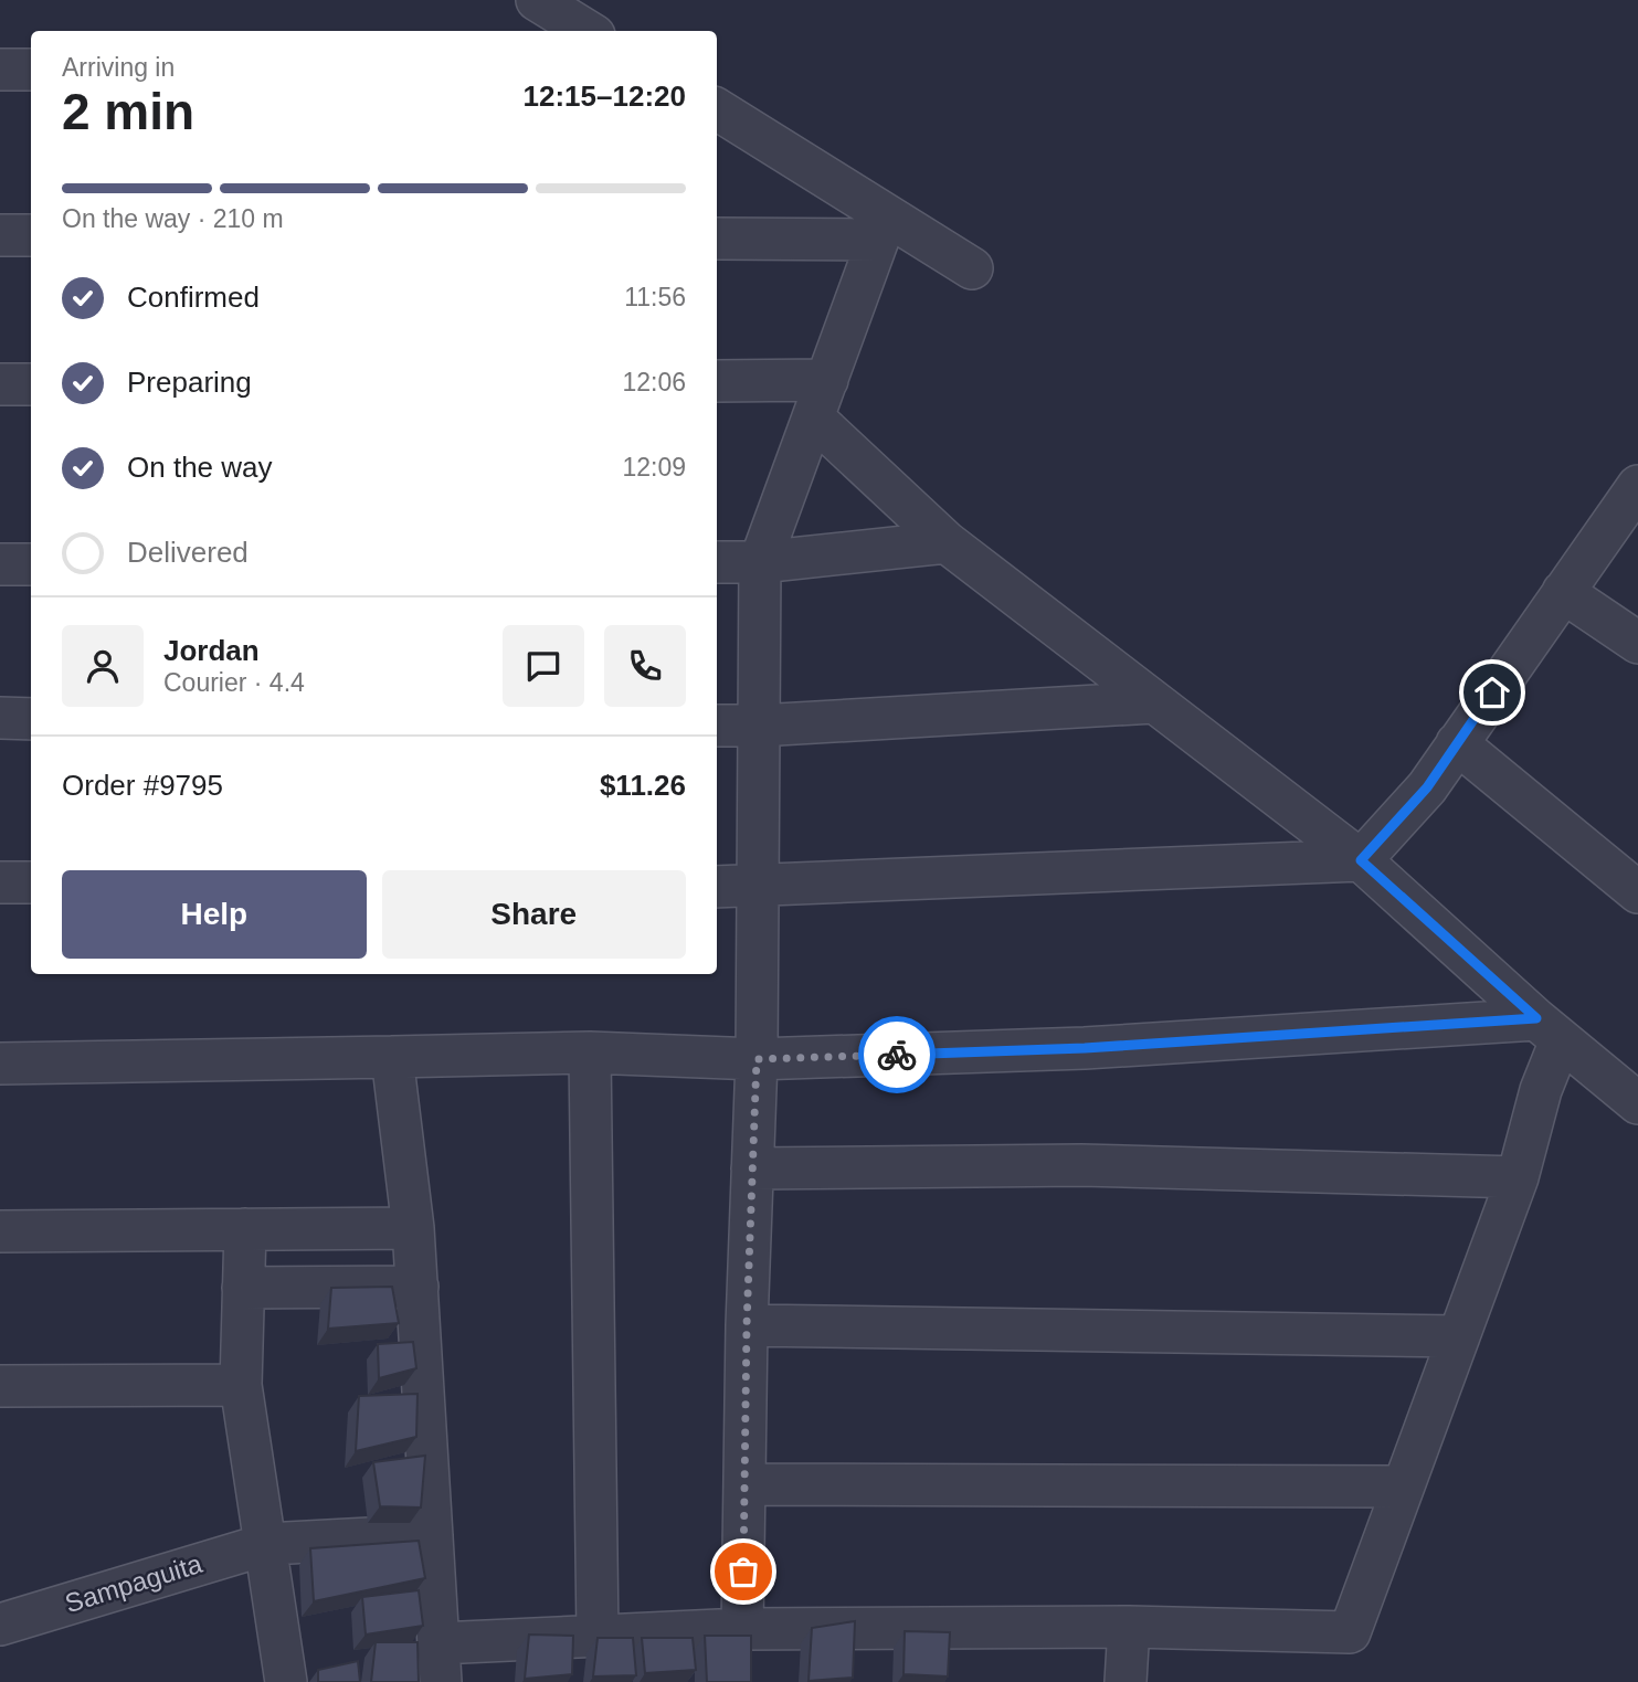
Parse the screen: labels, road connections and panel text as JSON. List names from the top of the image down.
{
  "streets": {
    "street": ["Sampaguita"]
  },
  "page": {
    "heading": ["2 min", "Arriving in", "12:15–12:20"],
    "panel": [
      "Jordan",
      "Courier · 4.4",
      "Order #9795",
      "$11.26"
    ],
    "bar": "On the way · 210 m",
    "list": [
      ["Confirmed", "11:56"],
      ["Preparing", "12:06"],
      ["On the way", "12:09"],
      "Delivered"
    ],
    "buttons": ["Help", "Share"]
  }
}
